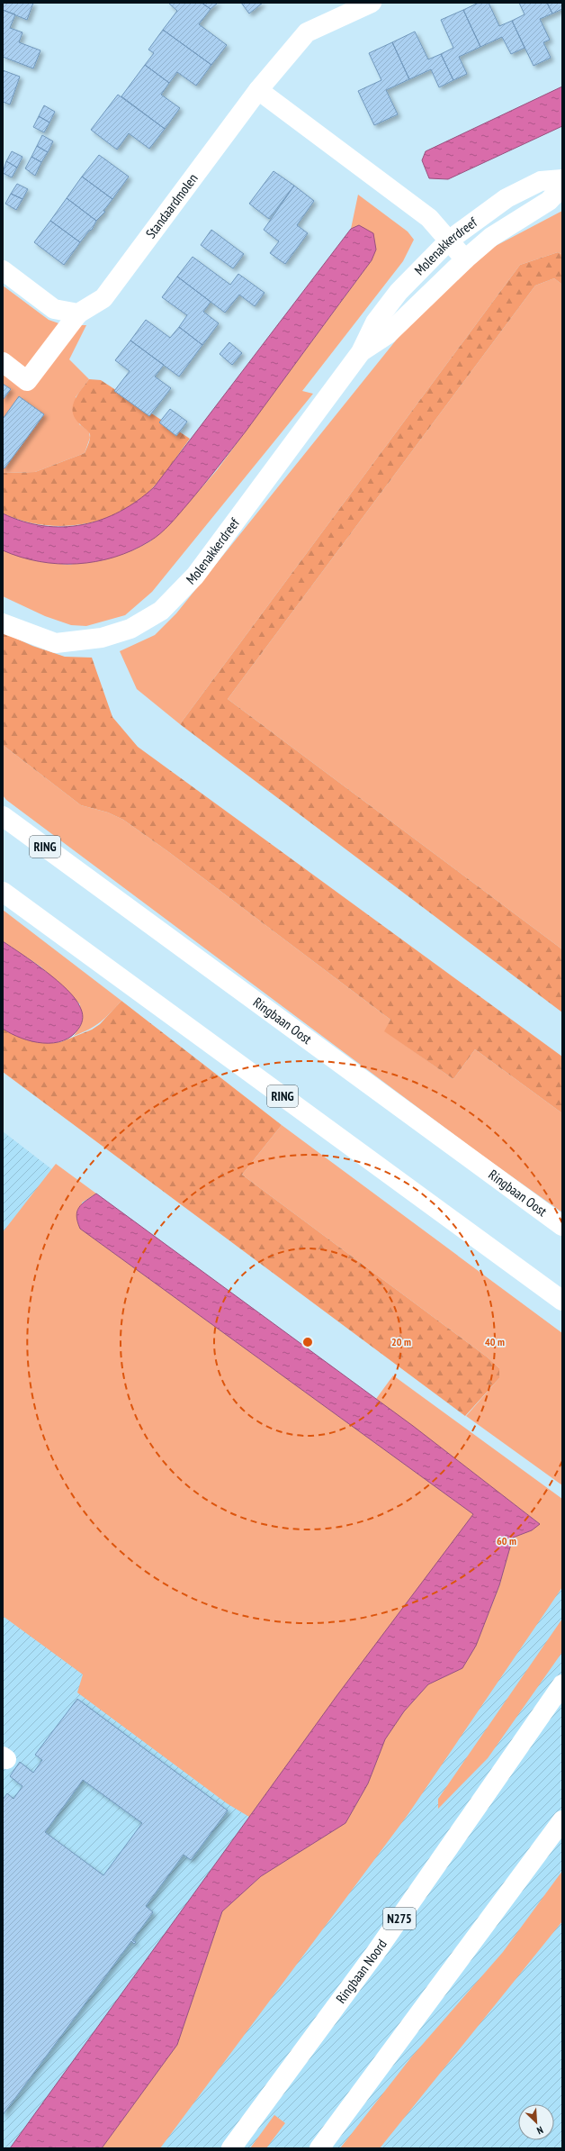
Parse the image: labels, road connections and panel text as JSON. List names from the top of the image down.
{
  "streets": {
    "main road": [
      "Standaardmolen",
      "Molenakkerdreef",
      "RING",
      "Ringbaan Oost",
      "N275",
      "Ringbaan Noord"
    ]
  },
  "north": "bottom right",
  "rings": ["20 m", "40 m", "60 m"]
}
